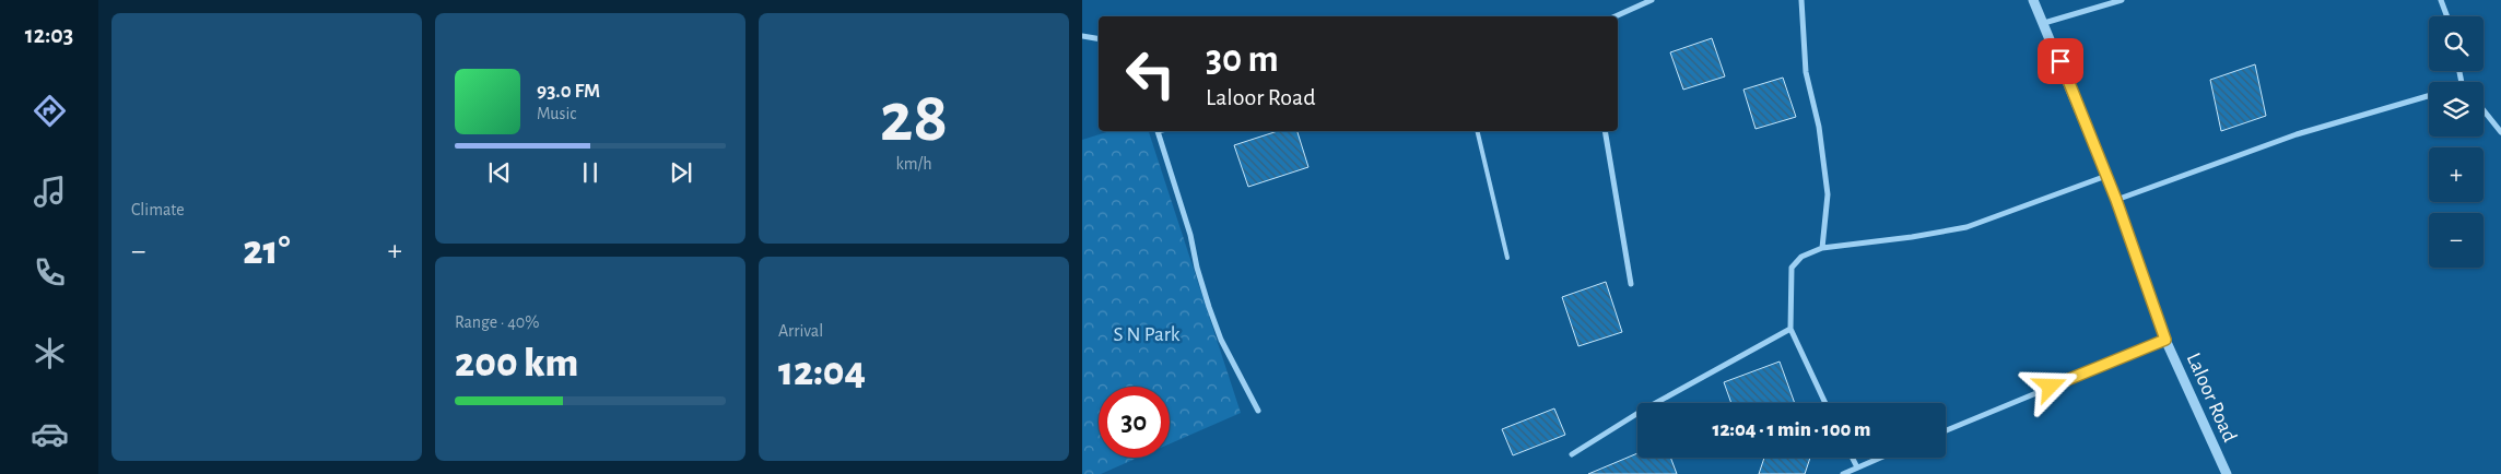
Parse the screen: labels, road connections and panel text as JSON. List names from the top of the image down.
{
  "streets": {
    "street": ["Laloor Road"]
  },
  "parks": ["S N Park"],
  "page": {
    "tabs": "12:03",
    "tile": [
      "Climate",
      ["28", "km/h"],
      ["Range · 40%", "200 km"],
      ["Arrival", "12:04"]
    ],
    "map_buttons": ["+", "−"],
    "turn": ["30 m", "Laloor Road"],
    "song": ["93.0 FM", "Music"],
    "heat": ["−", "21°", "+"],
    "limit": "30",
    "trip": "12:04 · 1 min · 100 m"
  }
}
